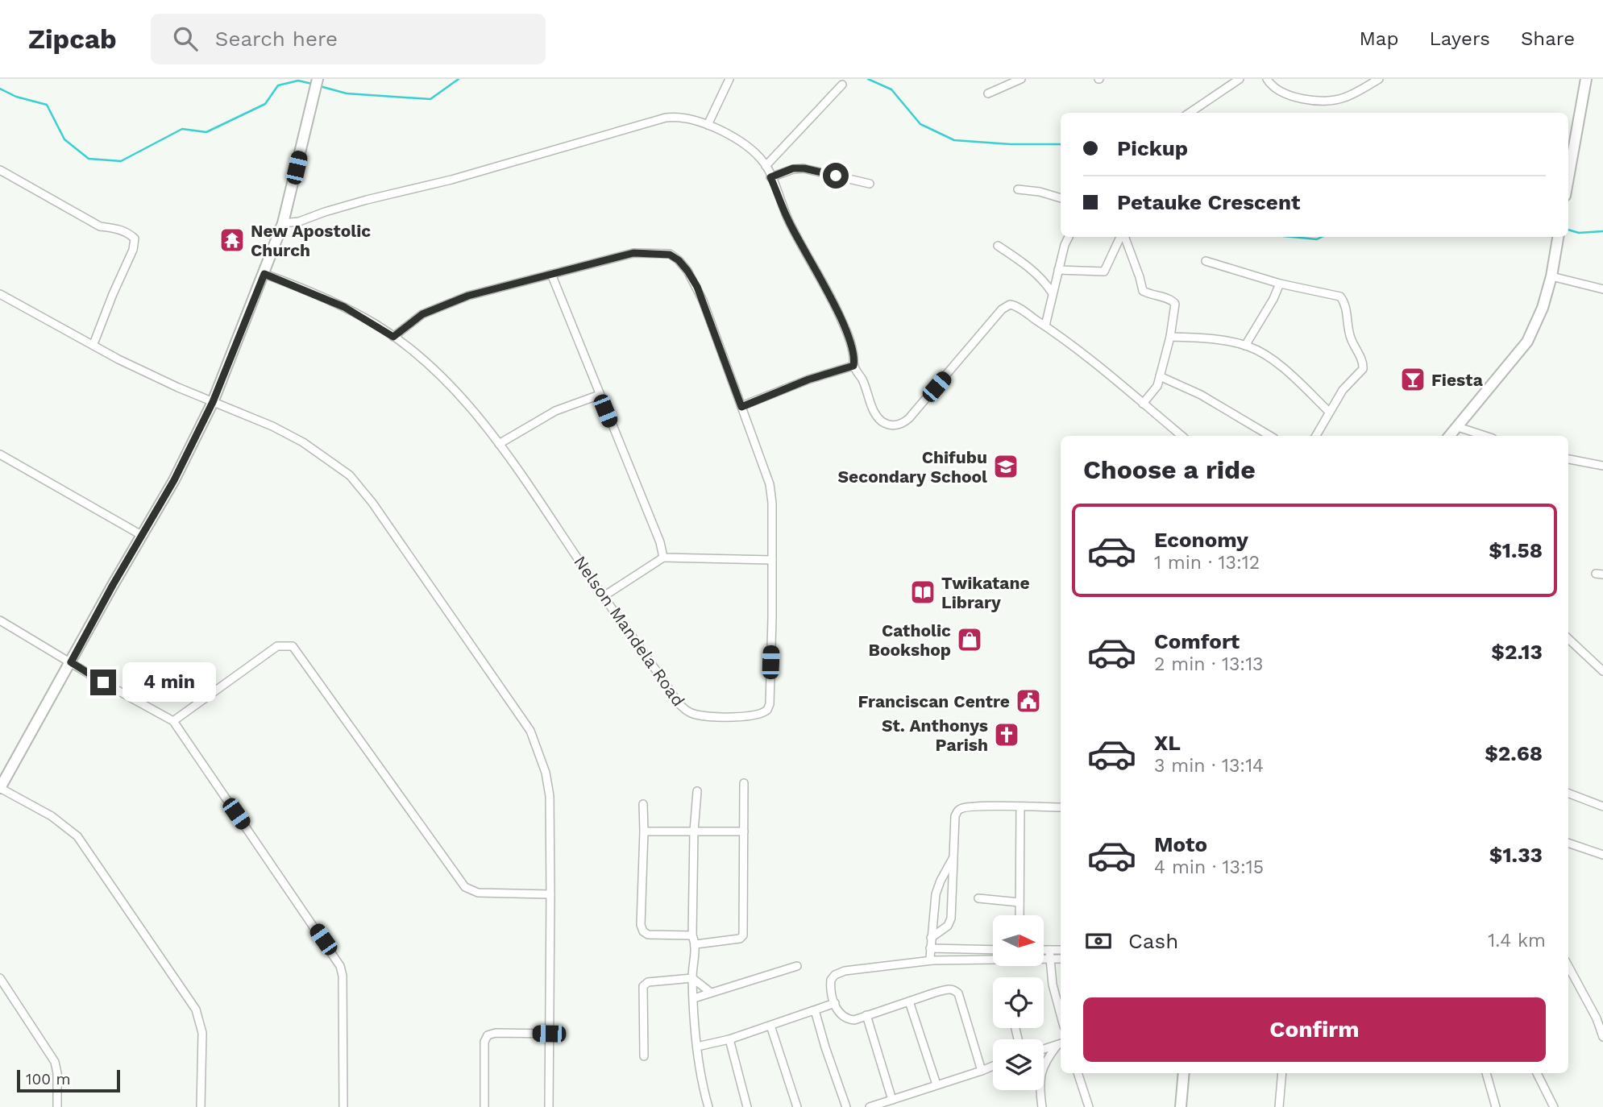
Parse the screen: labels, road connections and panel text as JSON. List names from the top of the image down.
{
  "streets": {
    "street": ["Nelson Mandela Road"]
  },
  "places": {
    "temple": ["New Apostolic Church"],
    "bar": ["Fiesta"],
    "school or university": ["Chifubu Secondary School"],
    "library": ["Twikatane Library"],
    "shop": ["Catholic Bookshop"],
    "public building": ["Franciscan Centre"],
    "church": ["St. Anthonys Parish"]
  },
  "scale_bar": "100 m",
  "north": "right",
  "page": {
    "header": "Zipcab",
    "search": "Search here",
    "nav": ["Map", "Layers", "Share"],
    "banner": ["Pickup", "Petauke Crescent"],
    "heading": "Choose a ride",
    "list": [
      {
        "name": "Economy",
        "note": "1 min · 13:12",
        "value": "$1.58"
      },
      {
        "name": "Comfort",
        "note": "2 min · 13:13",
        "value": "$2.13"
      },
      {
        "name": "XL",
        "note": "3 min · 13:14",
        "value": "$2.68"
      },
      {
        "name": "Moto",
        "note": "4 min · 13:15",
        "value": "$1.33"
      }
    ],
    "bubble": "4 min",
    "pay": ["Cash", "1.4 km"],
    "buttons": "Confirm",
    "scale": "100 m"
  }
}
